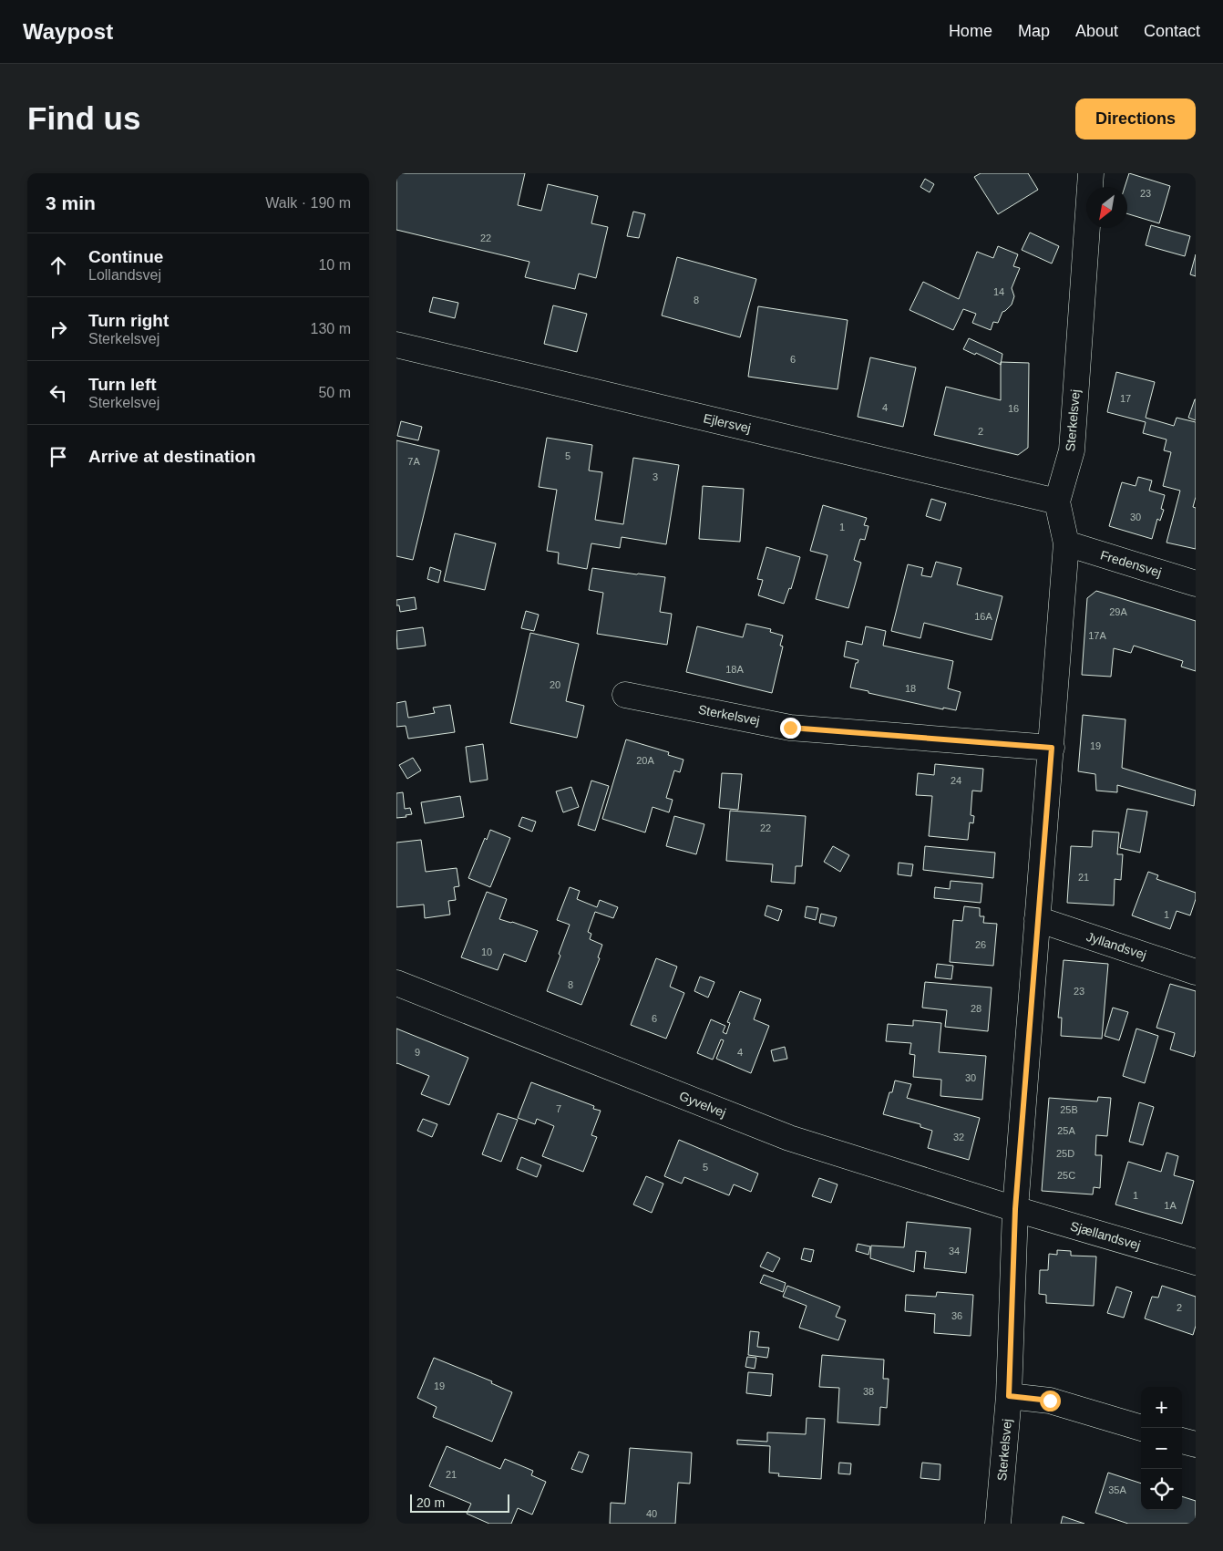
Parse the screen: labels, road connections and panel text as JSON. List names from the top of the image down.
{
  "streets": {
    "street": [
      "Sterkelsvej",
      "Ejlersvej",
      "Fredensvej",
      "Jyllandsvej",
      "Gyvelvej",
      "Sjællandsvej"
    ]
  },
  "crossings": [
    ["Sterkelsvej", "Ejlersvej"],
    ["Sterkelsvej", "Fredensvej"],
    ["Sterkelsvej", "Jyllandsvej"],
    ["Sterkelsvej", "Gyvelvej"],
    ["Sterkelsvej", "Sjællandsvej"],
    ["Gyvelvej", "Sjællandsvej"]
  ],
  "house_numbers": [
    "23",
    "22",
    "14",
    "8",
    "6",
    "17",
    "4",
    "16",
    "2",
    "5",
    "7A",
    "3",
    "30",
    "1",
    "29A",
    "16A",
    "17A",
    "18A",
    "20",
    "18",
    "19",
    "20A",
    "24",
    "22",
    "21",
    "1",
    "26",
    "10",
    "8",
    "23",
    "28",
    "6",
    "9",
    "4",
    "30",
    "7",
    "25B",
    "25A",
    "32",
    "25D",
    "5",
    "25C",
    "1",
    "1A",
    "34",
    "2",
    "36",
    "19",
    "38",
    "21",
    "35A",
    "40"
  ],
  "scale_bar": "20 m",
  "north": "bottom left",
  "page": {
    "header": "Waypost",
    "nav": [
      "Home",
      "Map",
      "About",
      "Contact"
    ],
    "buttons": "Directions",
    "title": "Find us",
    "heading": ["3 min", "Walk · 190 m"],
    "list": [
      ["Continue", "Lollandsvej", "10 m"],
      ["Turn right", "Sterkelsvej", "130 m"],
      ["Turn left", "Sterkelsvej", "50 m"],
      "Arrive at destination"
    ],
    "map_buttons": ["+", "−"],
    "scale": "20 m"
  }
}
